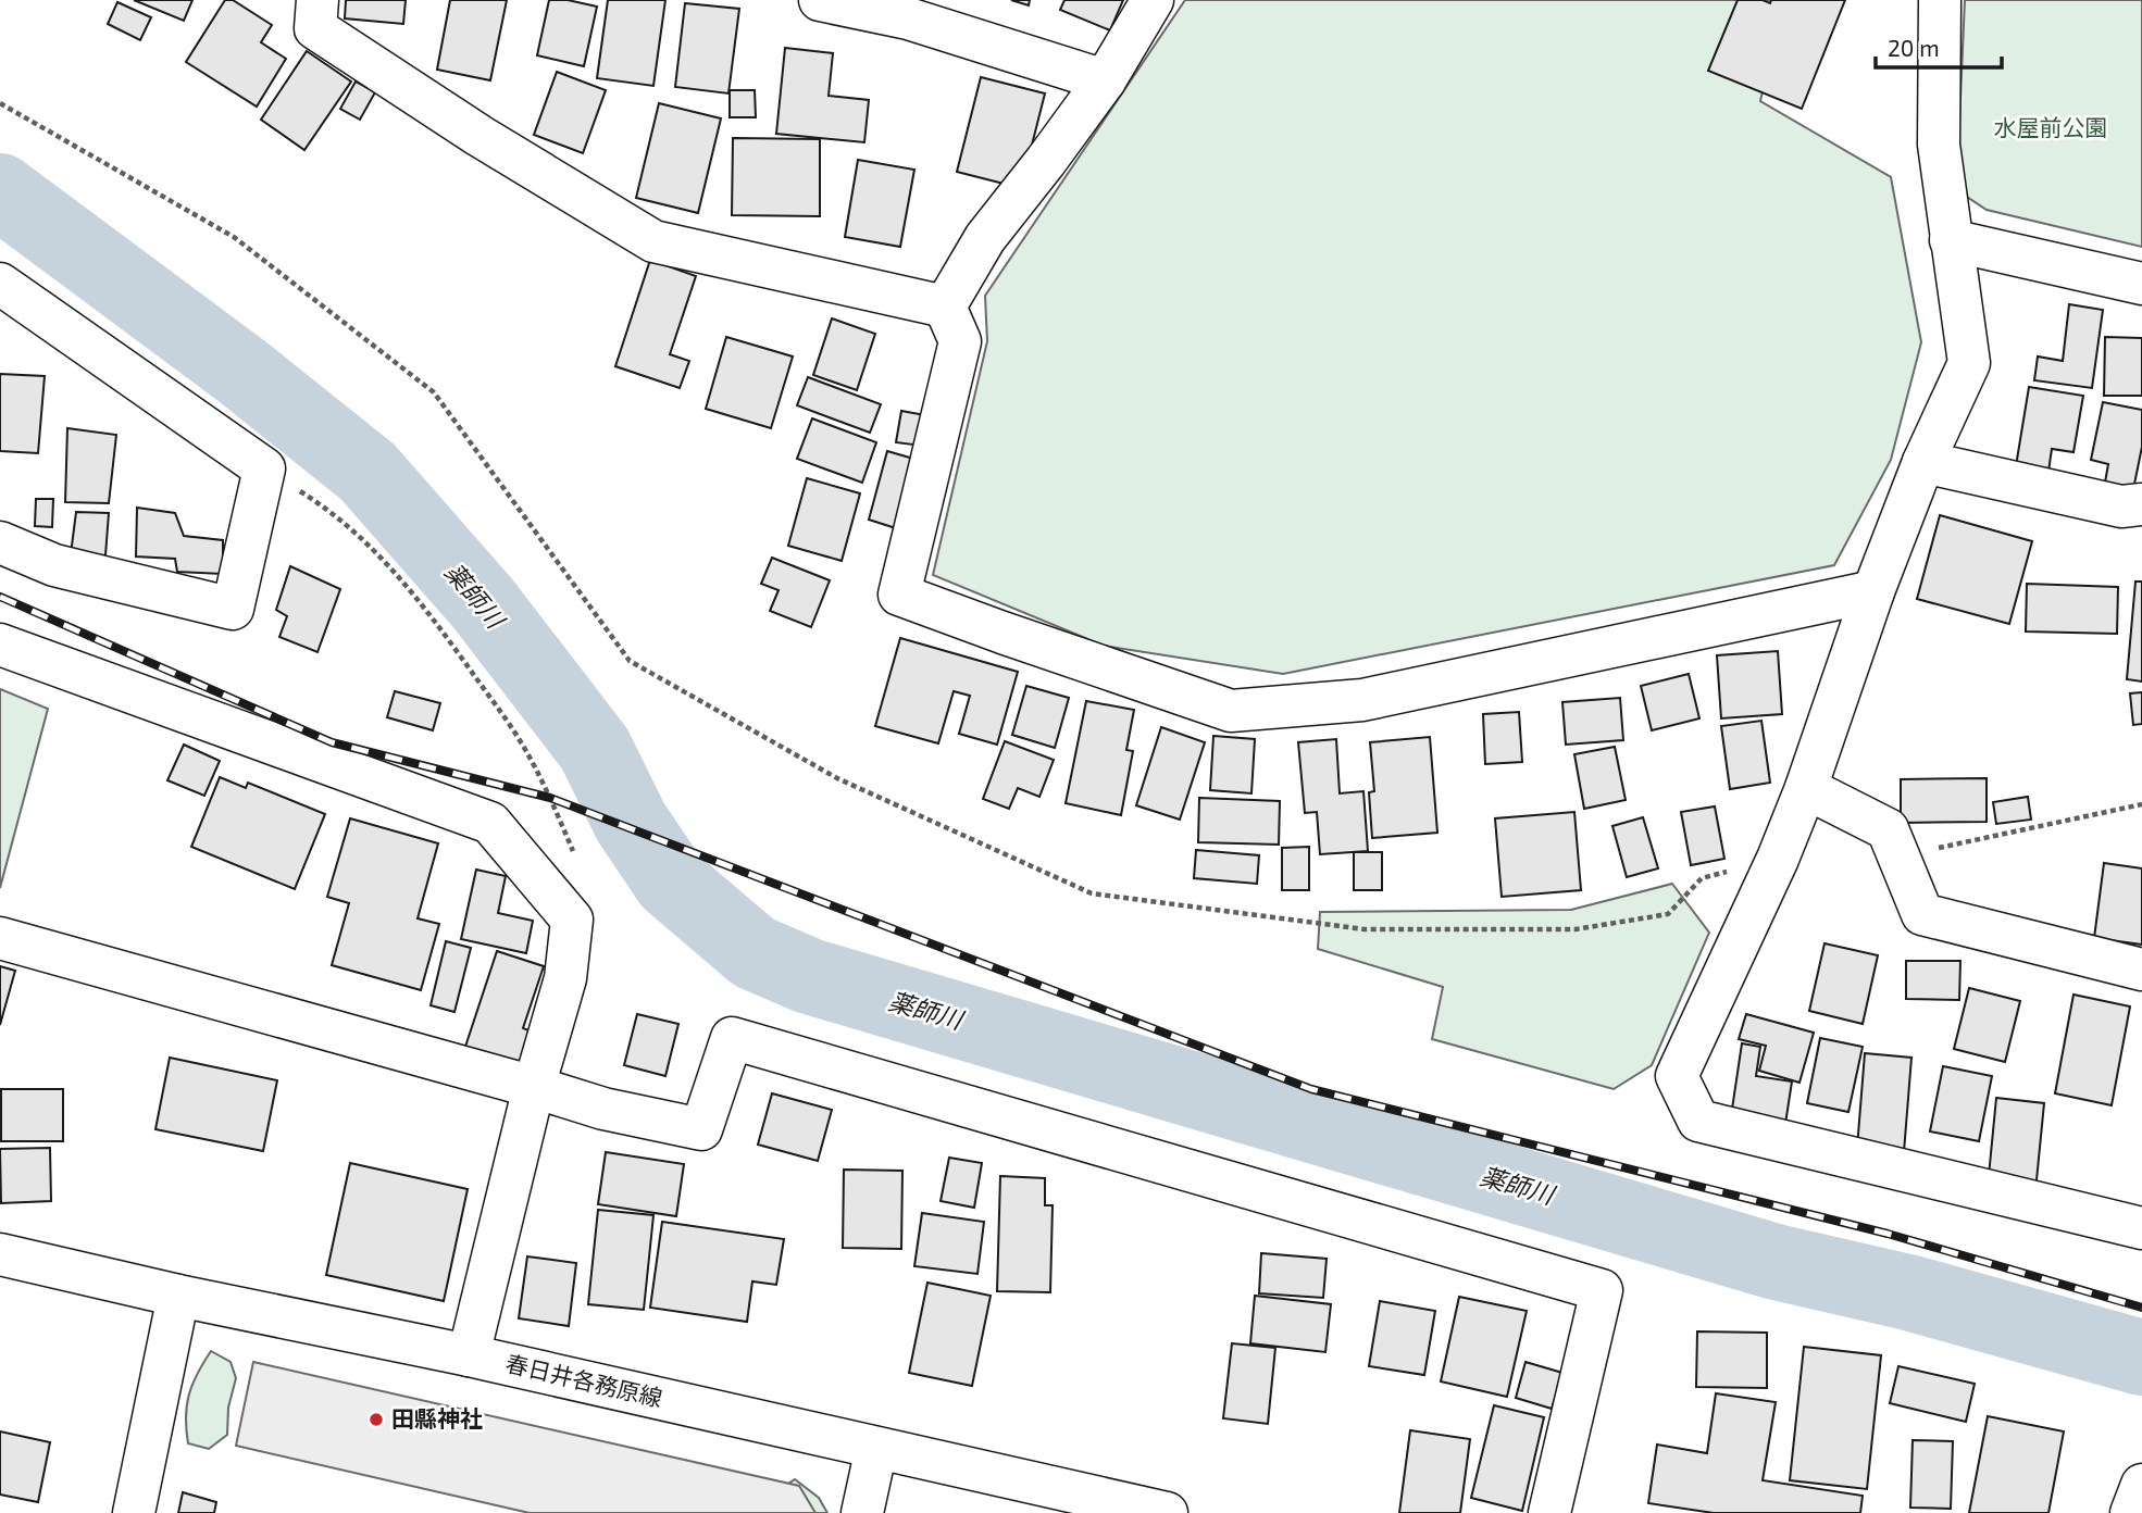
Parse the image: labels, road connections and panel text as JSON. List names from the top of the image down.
{
  "streets": {
    "street": ["春日井各務原線"]
  },
  "water": ["薬師川"],
  "parks": ["水屋前公園"],
  "places": ["田縣神社"],
  "scale_bar": "20 m"
}
